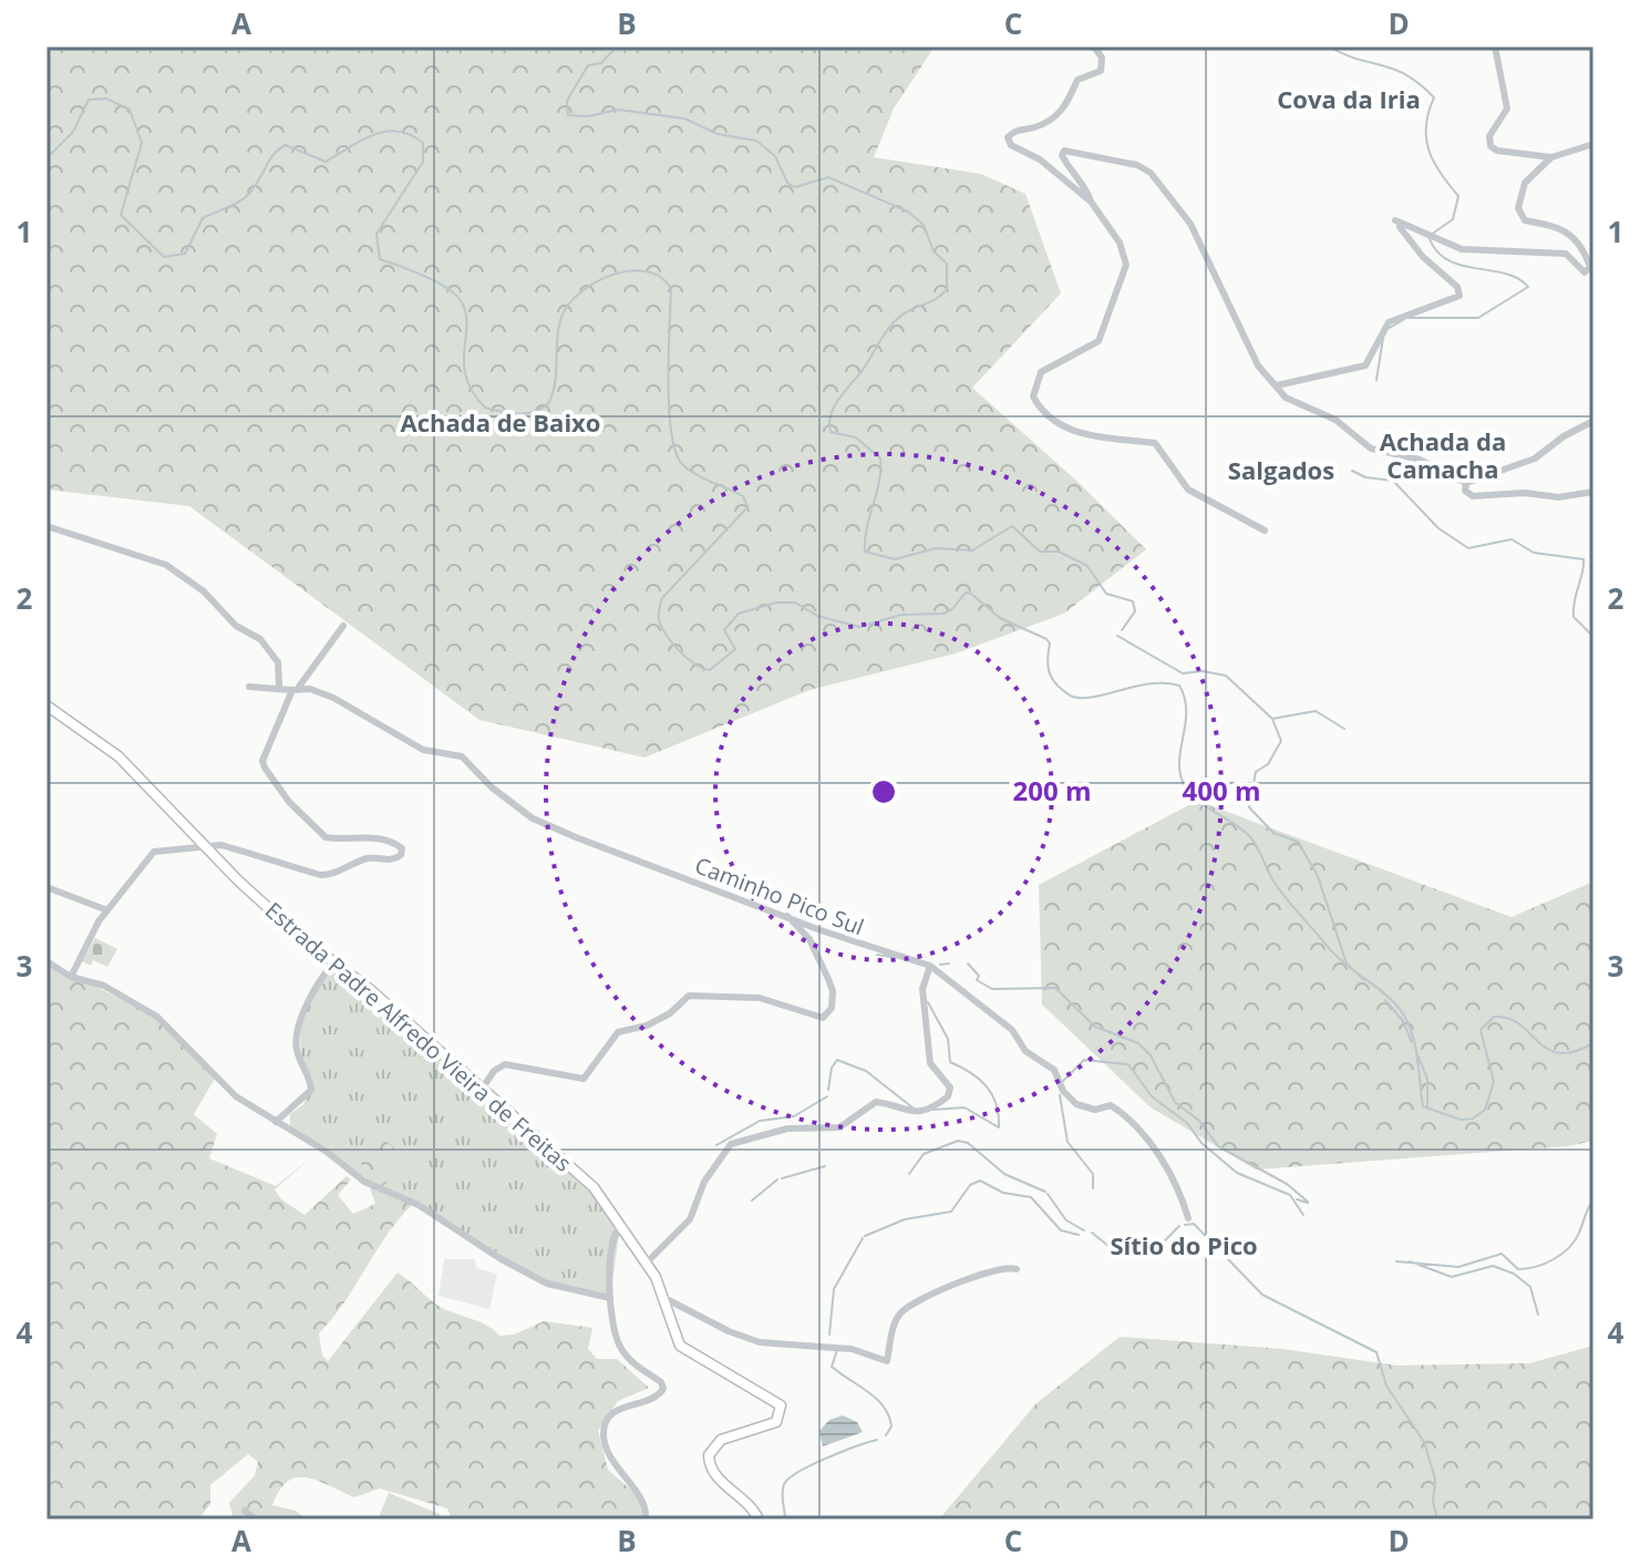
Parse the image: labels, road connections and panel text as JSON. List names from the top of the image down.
{
  "streets": {
    "main road": ["Estrada Padre Alfredo Vieira de Freitas"],
    "street": ["Caminho Pico Sul"]
  },
  "districts": [
    "Cova da Iria",
    "Achada de Baixo",
    "Achada da Camacha",
    "Salgados",
    "Sítio do Pico"
  ],
  "grid": {
    "columns": [
      "A",
      "B",
      "C",
      "D"
    ],
    "rows": [
      "1",
      "2",
      "3",
      "4"
    ]
  },
  "rings": ["200 m", "400 m"]
}
